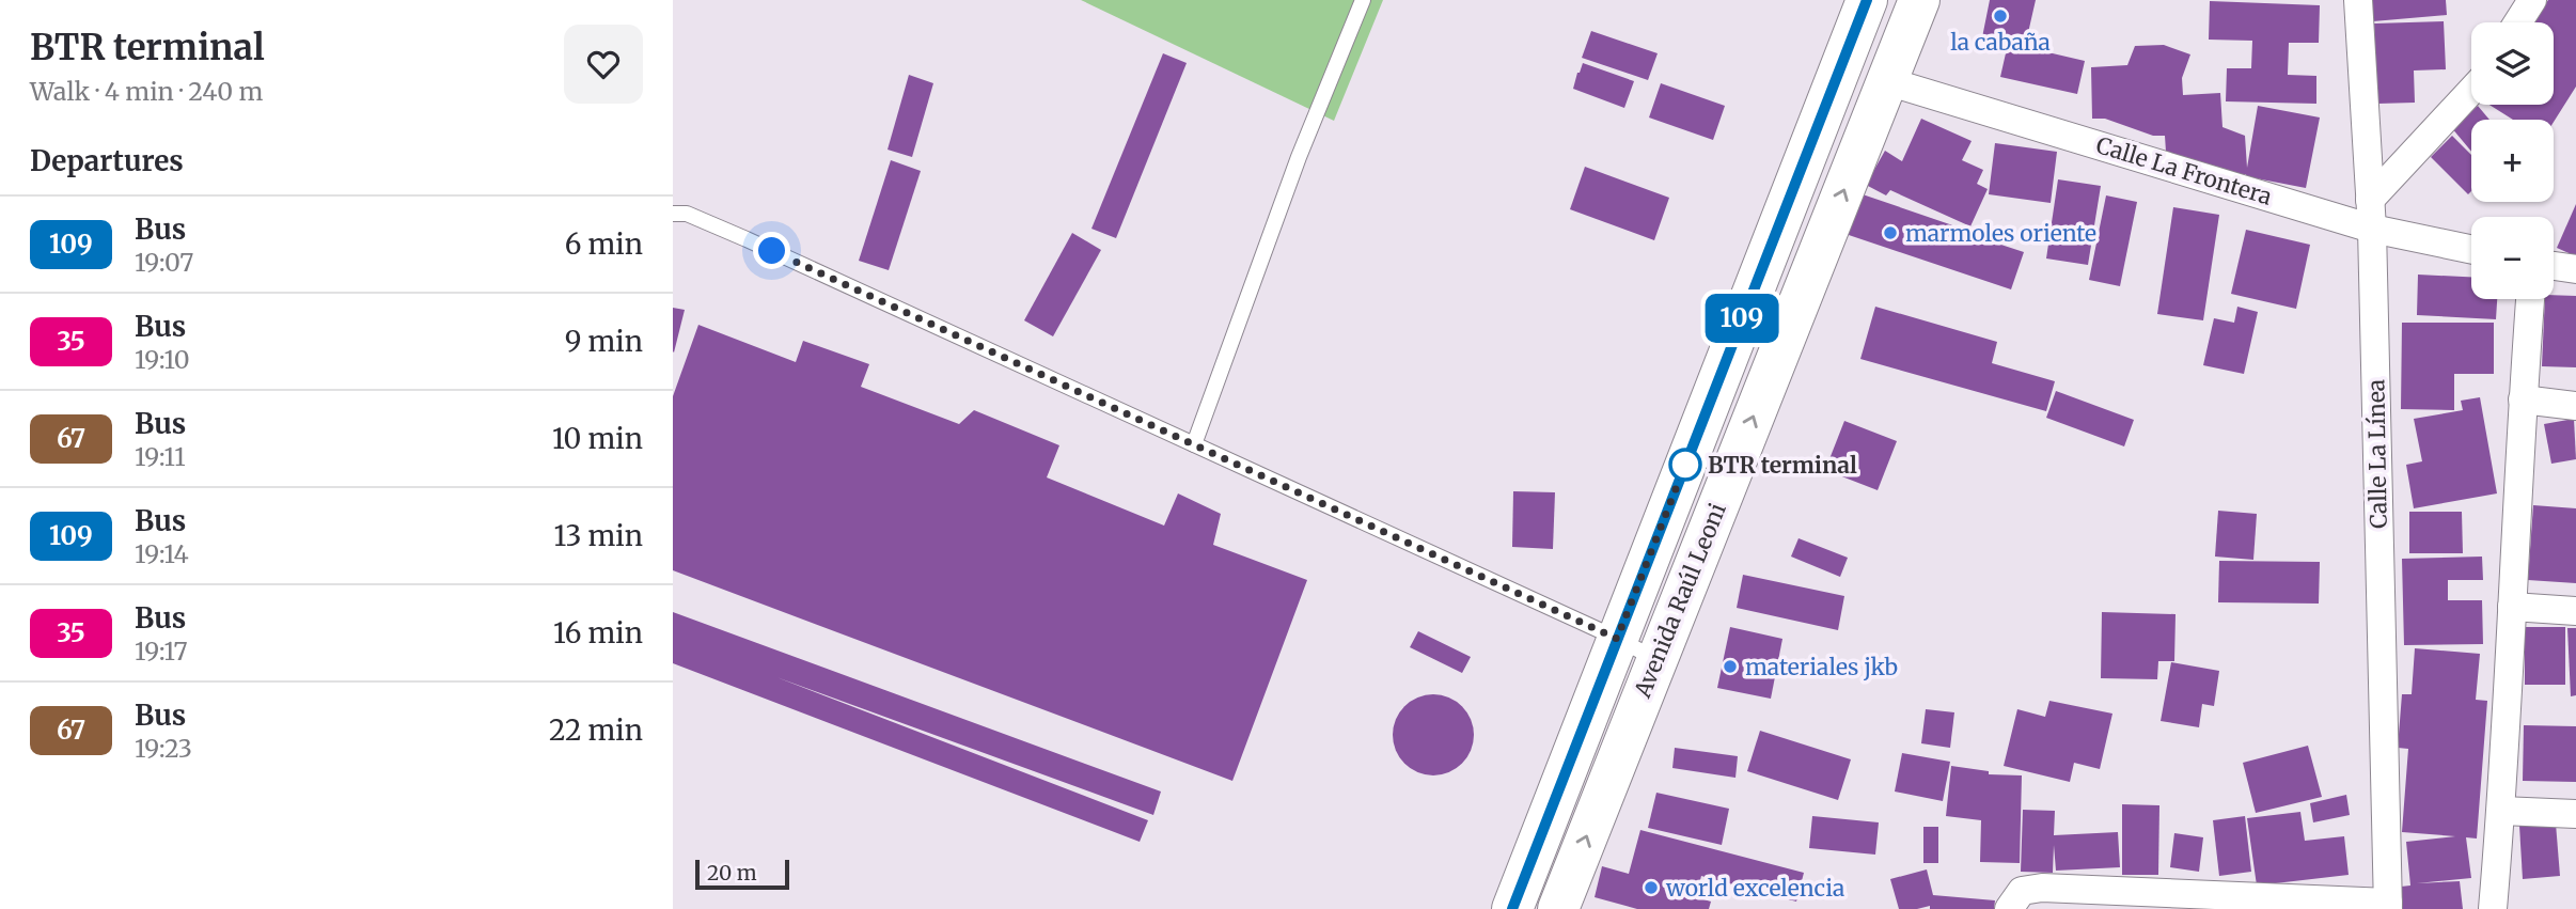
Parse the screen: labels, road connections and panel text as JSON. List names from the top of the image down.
{
  "streets": {
    "main road": ["Avenida Raúl Leoni"],
    "street": ["Calle La Frontera", "Calle La Línea"]
  },
  "crossings": [
    ["Calle La Frontera", "Calle La Línea"],
    ["Calle La Frontera", "Avenida Raúl Leoni"]
  ],
  "places": [
    "la cabaña",
    "marmoles oriente",
    "BTR terminal",
    "materiales jkb",
    "world excelencia"
  ],
  "lines": ["bus line 109"],
  "scale_bar": "20 m",
  "page": {
    "heading": [
      ["BTR terminal", "Walk · 4 min · 240 m"],
      "Departures"
    ],
    "on_map": "109",
    "map_buttons": ["+", "−"],
    "list": [
      {
        "mark": "109",
        "name": "Bus",
        "note": "19:07",
        "value": "6 min"
      },
      {
        "mark": "35",
        "name": "Bus",
        "note": "19:10",
        "value": "9 min"
      },
      {
        "mark": "67",
        "name": "Bus",
        "note": "19:11",
        "value": "10 min"
      },
      {
        "mark": "109",
        "name": "Bus",
        "note": "19:14",
        "value": "13 min"
      },
      {
        "mark": "35",
        "name": "Bus",
        "note": "19:17",
        "value": "16 min"
      },
      {
        "mark": "67",
        "name": "Bus",
        "note": "19:23",
        "value": "22 min"
      }
    ],
    "scale": "20 m"
  }
}
